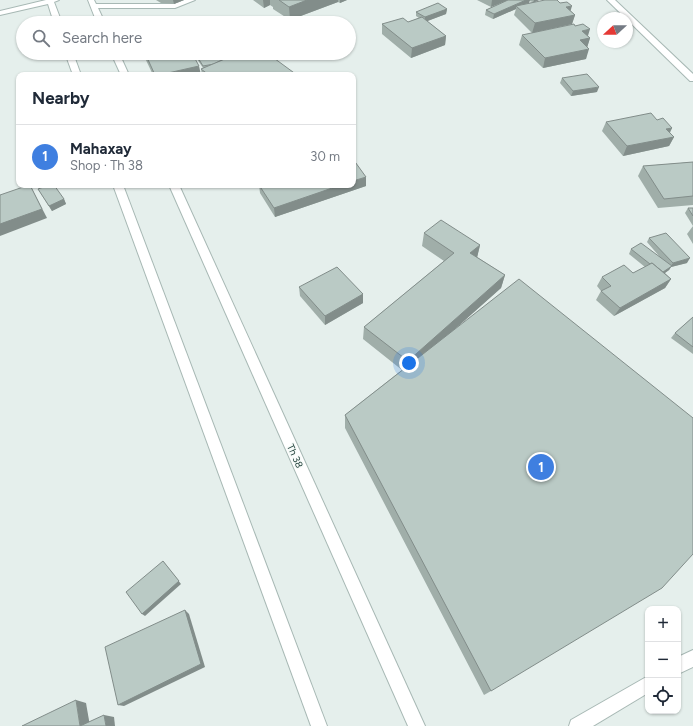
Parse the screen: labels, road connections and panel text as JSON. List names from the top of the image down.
{
  "streets": {
    "street": ["Th 38"]
  },
  "north": "left",
  "page": {
    "search": "Search here",
    "heading": "Nearby",
    "list": [
      {
        "mark": "1",
        "name": "Mahaxay",
        "note": "Shop · Th 38",
        "value": "30 m"
      }
    ],
    "pins": "1",
    "map_buttons": ["+", "−"]
  }
}
